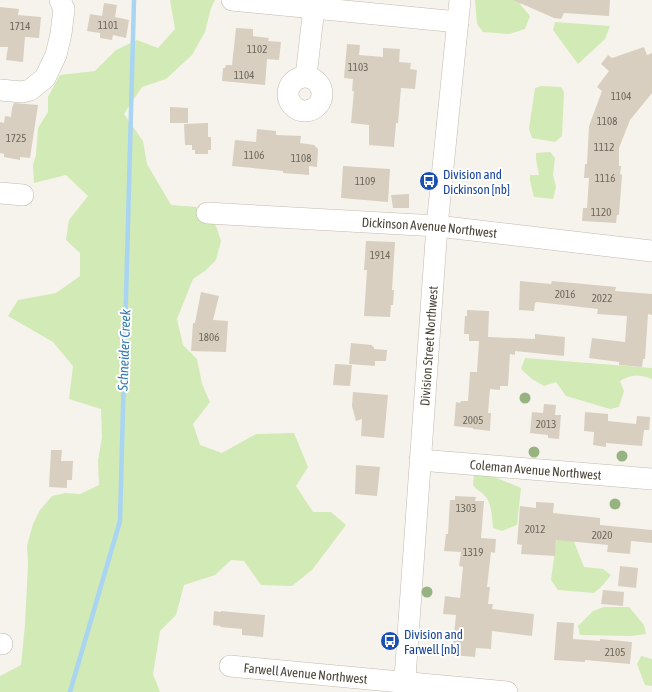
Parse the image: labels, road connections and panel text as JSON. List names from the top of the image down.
{
  "streets": {
    "street": [
      "Dickinson Avenue Northwest",
      "Division Street Northwest",
      "Coleman Avenue Northwest",
      "Farwell Avenue Northwest"
    ]
  },
  "crossings": [
    ["Dickinson Avenue Northwest", "Division Street Northwest"],
    ["Division Street Northwest", "Coleman Avenue Northwest"],
    ["Division Street Northwest", "Farwell Avenue Northwest"]
  ],
  "water": ["Schneider Creek"],
  "places": {
    "bus stop": ["Division and Dickinson [nb]", "Division and Farwell [nb]"]
  },
  "house_numbers": [
    "1101",
    "1714",
    "1102",
    "1103",
    "1104",
    "1104",
    "1108",
    "1725",
    "1112",
    "1106",
    "1108",
    "1116",
    "1109",
    "1120",
    "1914",
    "2016",
    "2022",
    "1806",
    "2005",
    "2013",
    "1303",
    "2012",
    "2020",
    "1319",
    "2105"
  ]
}
